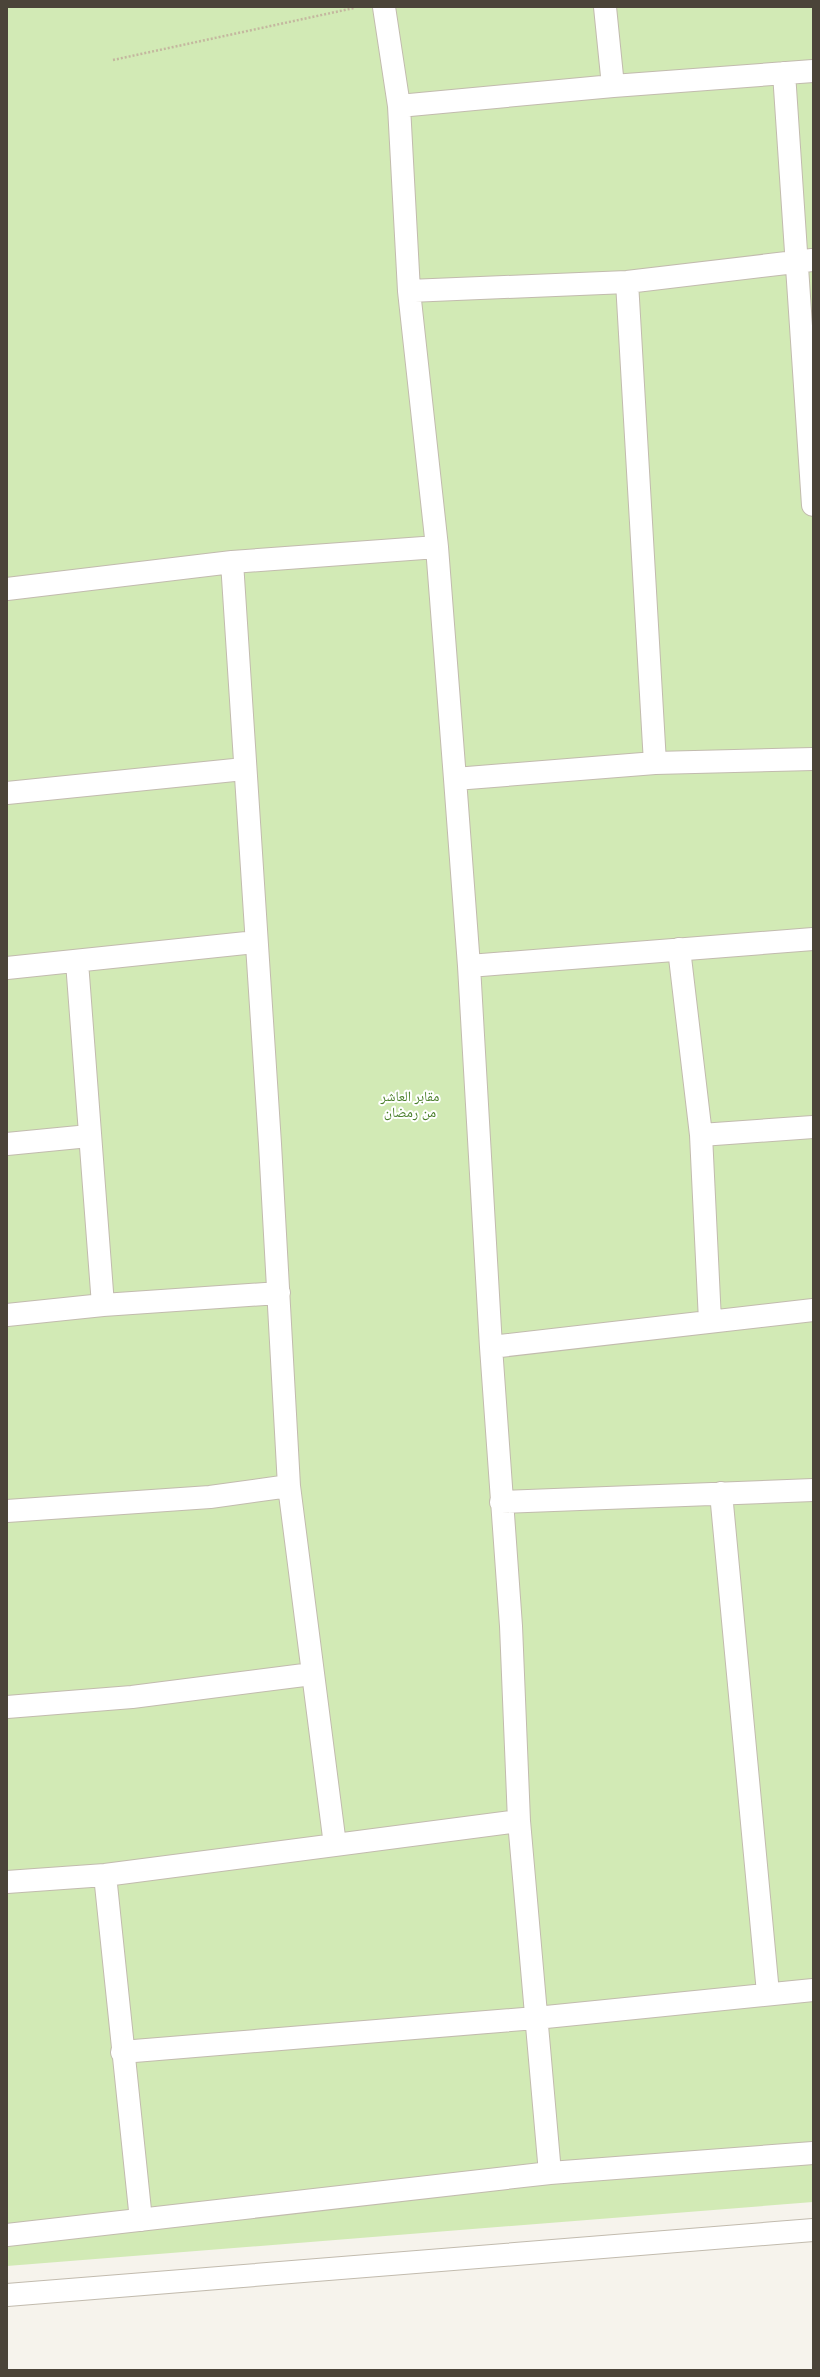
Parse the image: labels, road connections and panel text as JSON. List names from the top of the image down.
{
  "parks": ["مقابر العاشر من رمضان"]
}
